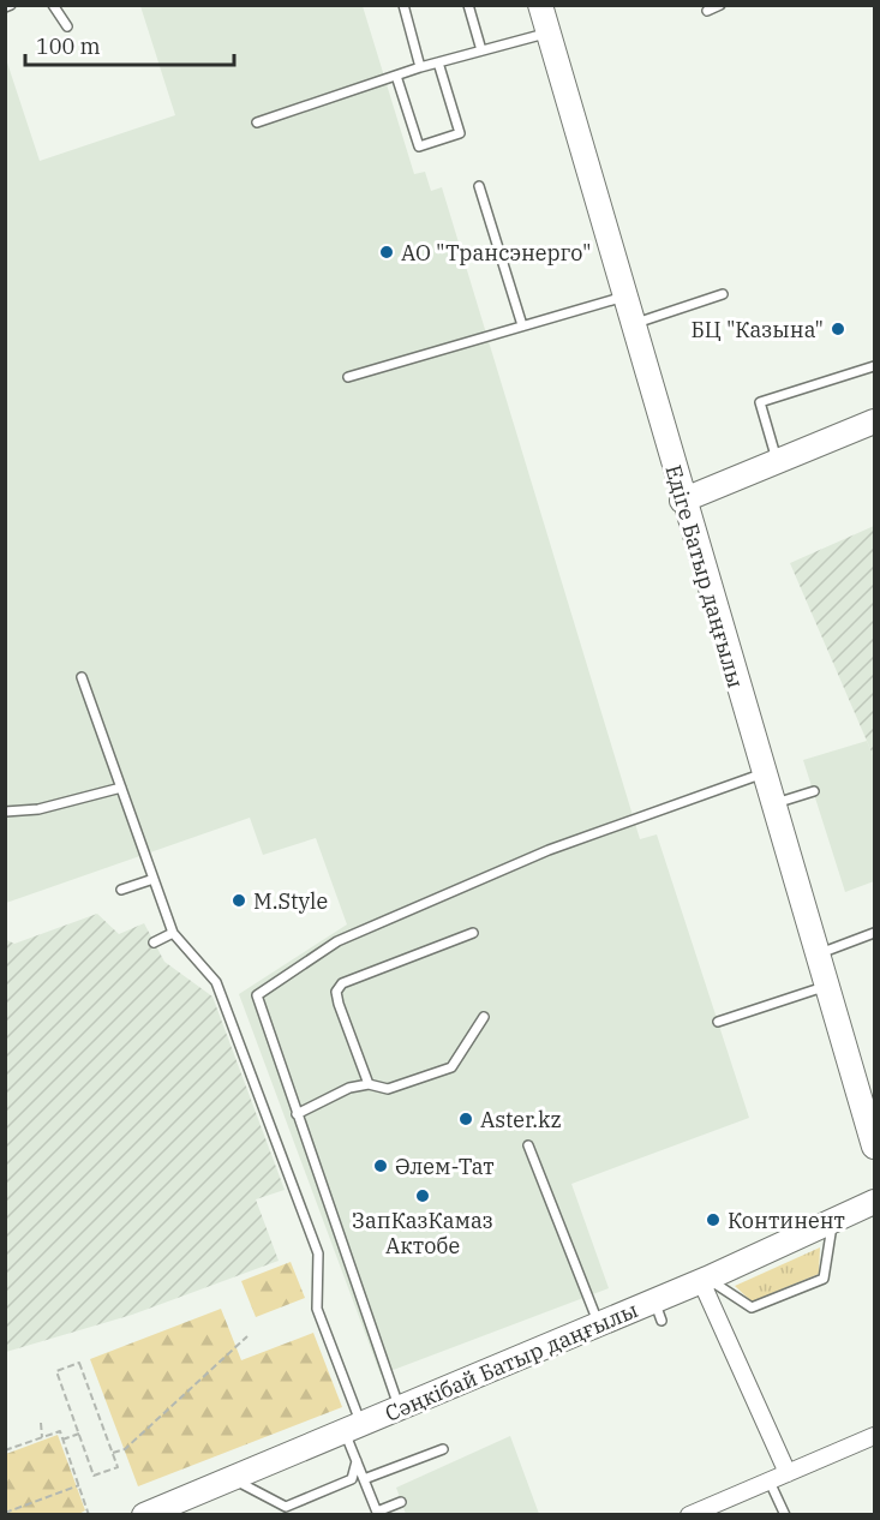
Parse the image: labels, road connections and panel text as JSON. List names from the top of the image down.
{
  "streets": {
    "main road": ["Едіге Батыр даңғылы", "Сәңкібай Батыр даңғылы"]
  },
  "places": [
    "АО \"Трансэнерго\"",
    "БЦ \"Казына\"",
    "M.Style",
    "Aster.kz",
    "Әлем-Тат",
    "ЗапКазКамаз Актобе",
    "Континент"
  ],
  "scale_bar": "100 m"
}
